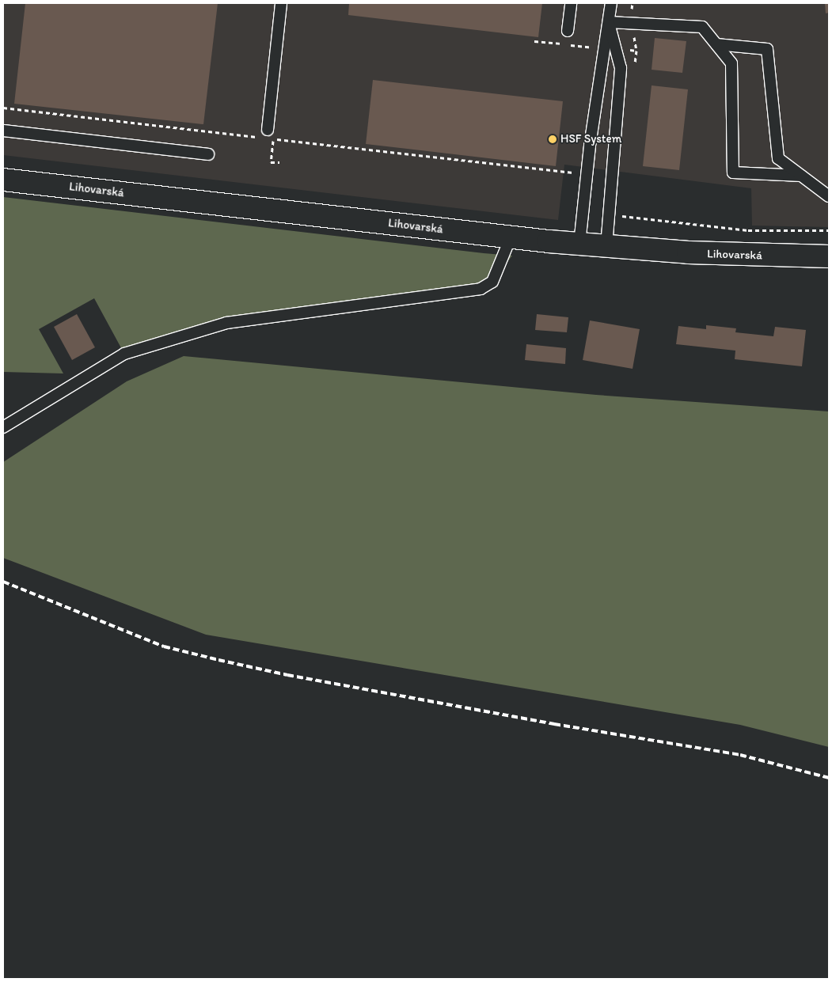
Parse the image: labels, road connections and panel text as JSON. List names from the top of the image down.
{
  "streets": {
    "street": ["Lihovarská"]
  },
  "places": ["HSF System"]
}
